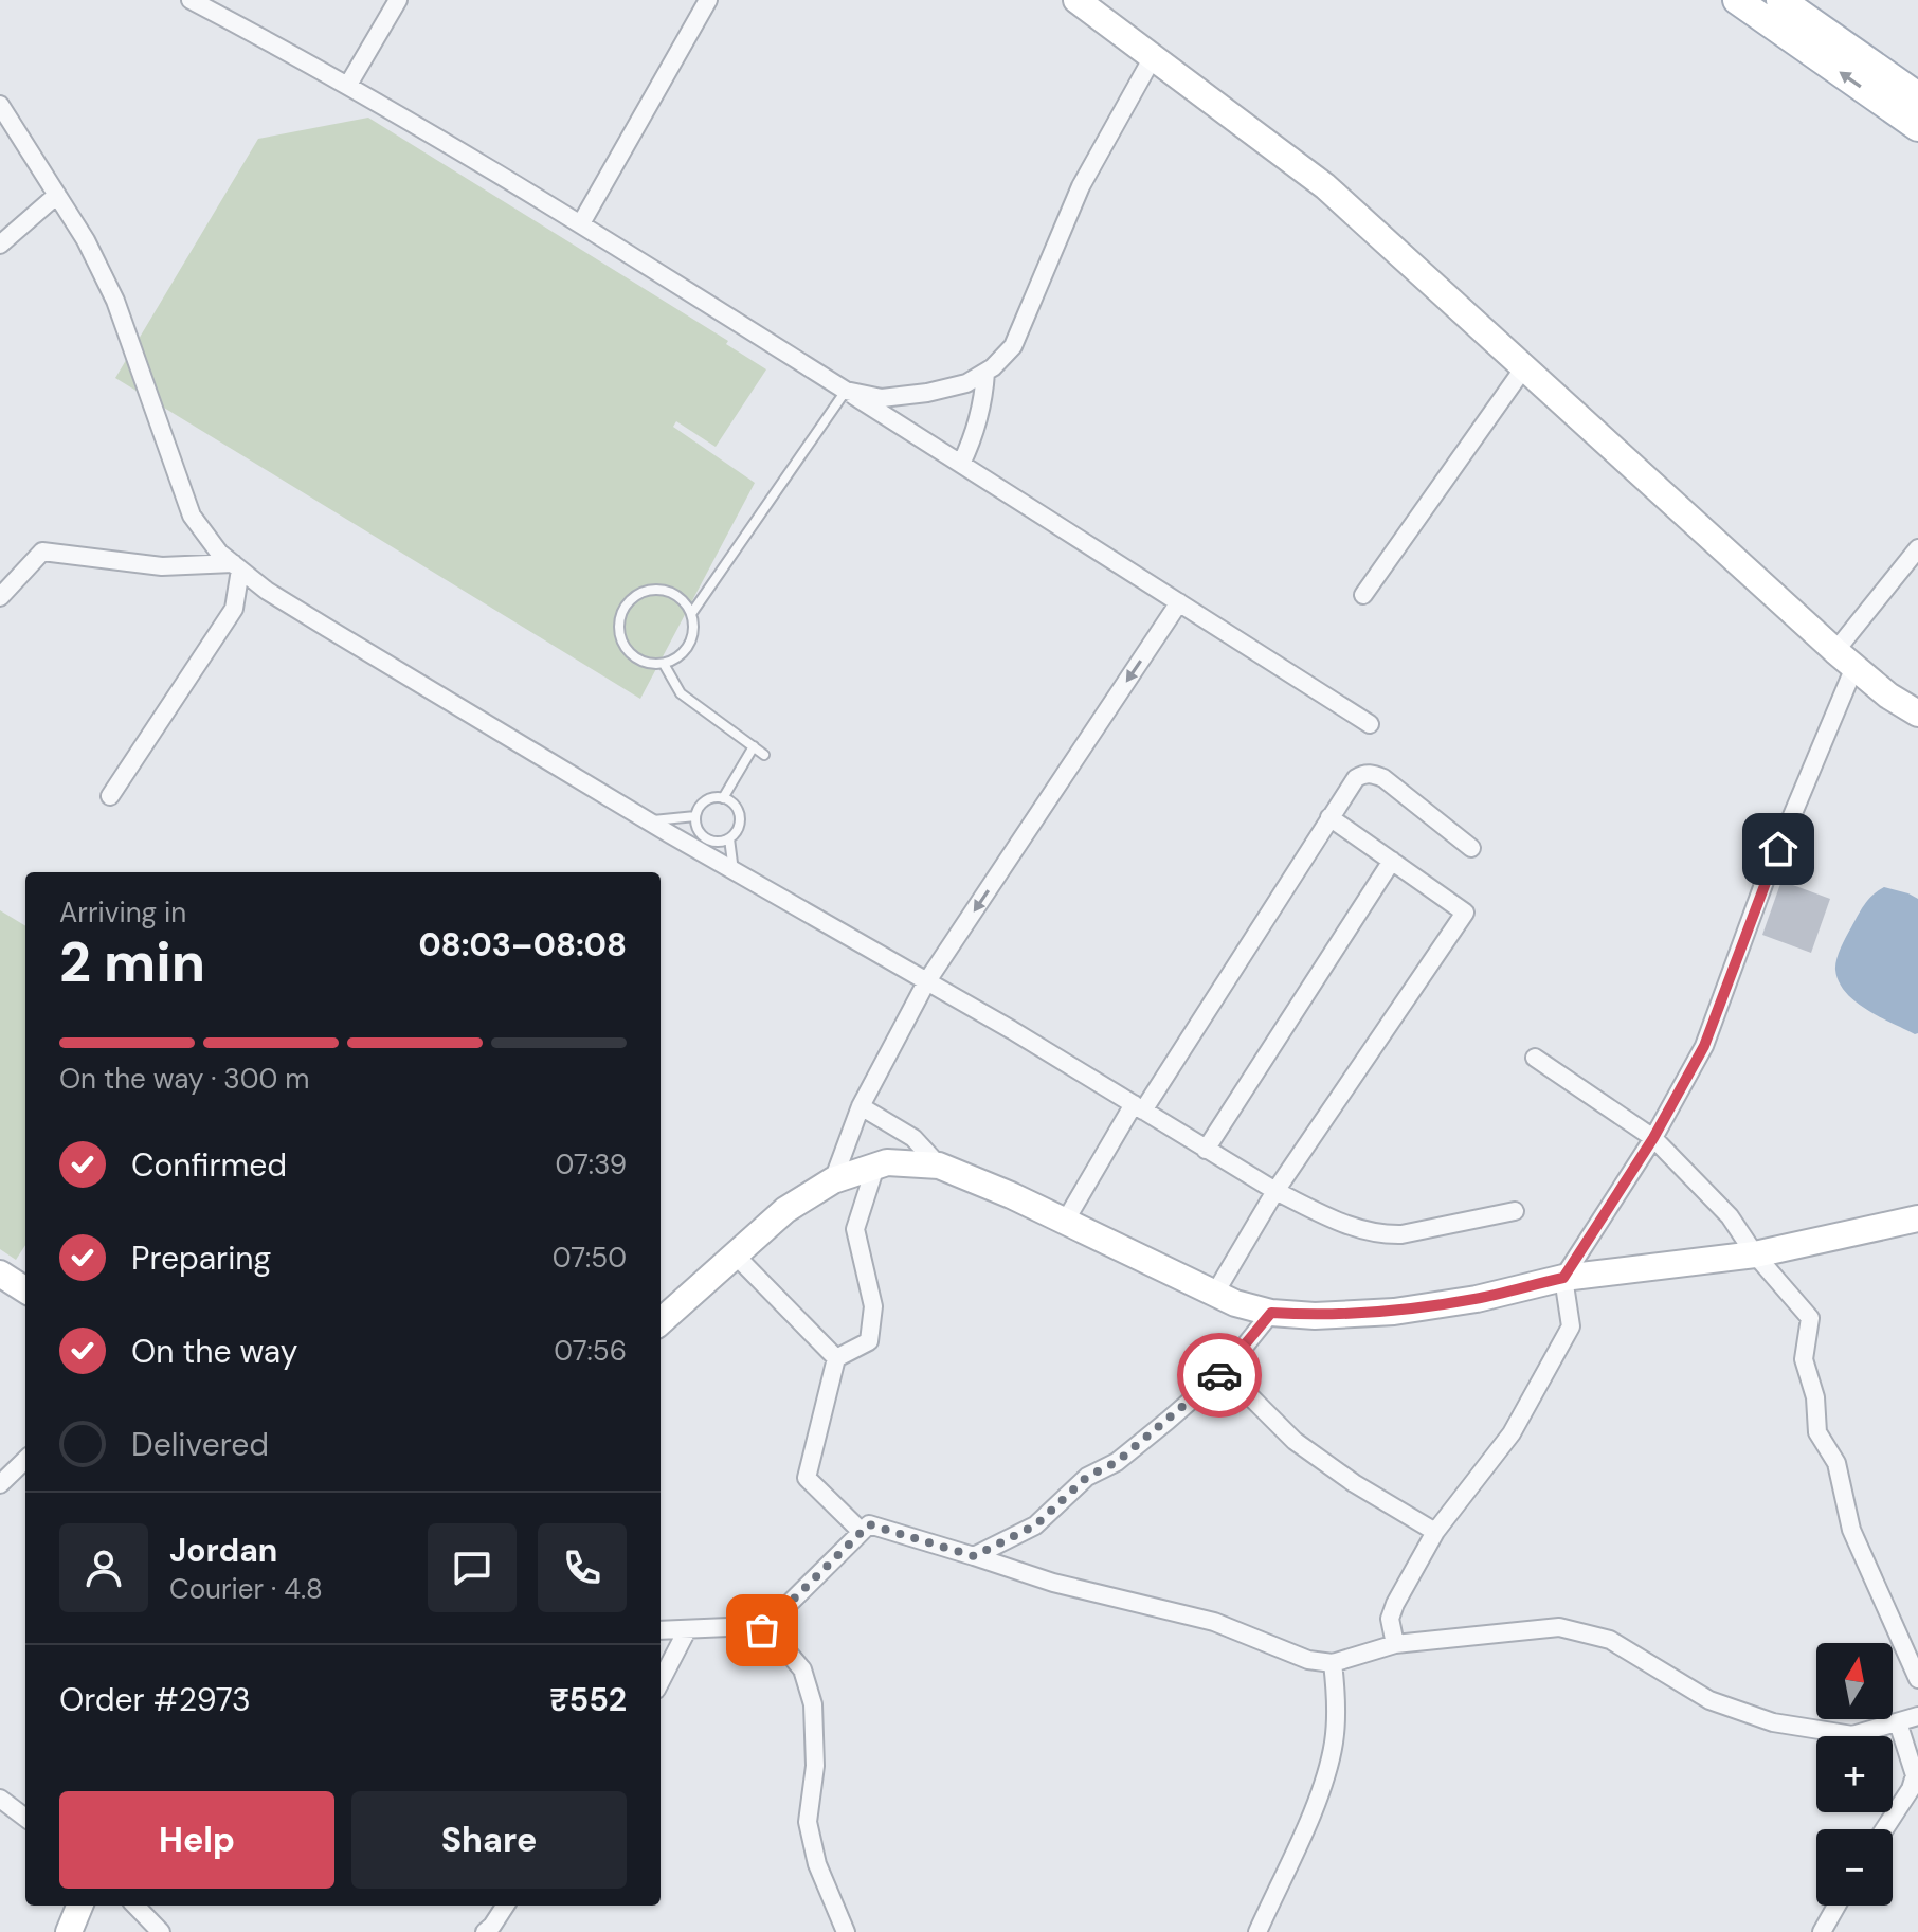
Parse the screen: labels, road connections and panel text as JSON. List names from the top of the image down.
{
  "north": "top",
  "page": {
    "heading": ["2 min", "Arriving in", "08:03–08:08"],
    "panel": [
      "Jordan",
      "Courier · 4.8",
      "Order #2973",
      "₹552"
    ],
    "bar": "On the way · 300 m",
    "list": [
      ["Confirmed", "07:39"],
      ["Preparing", "07:50"],
      ["On the way", "07:56"],
      "Delivered"
    ],
    "map_buttons": ["+", "−"],
    "buttons": ["Help", "Share"]
  }
}
